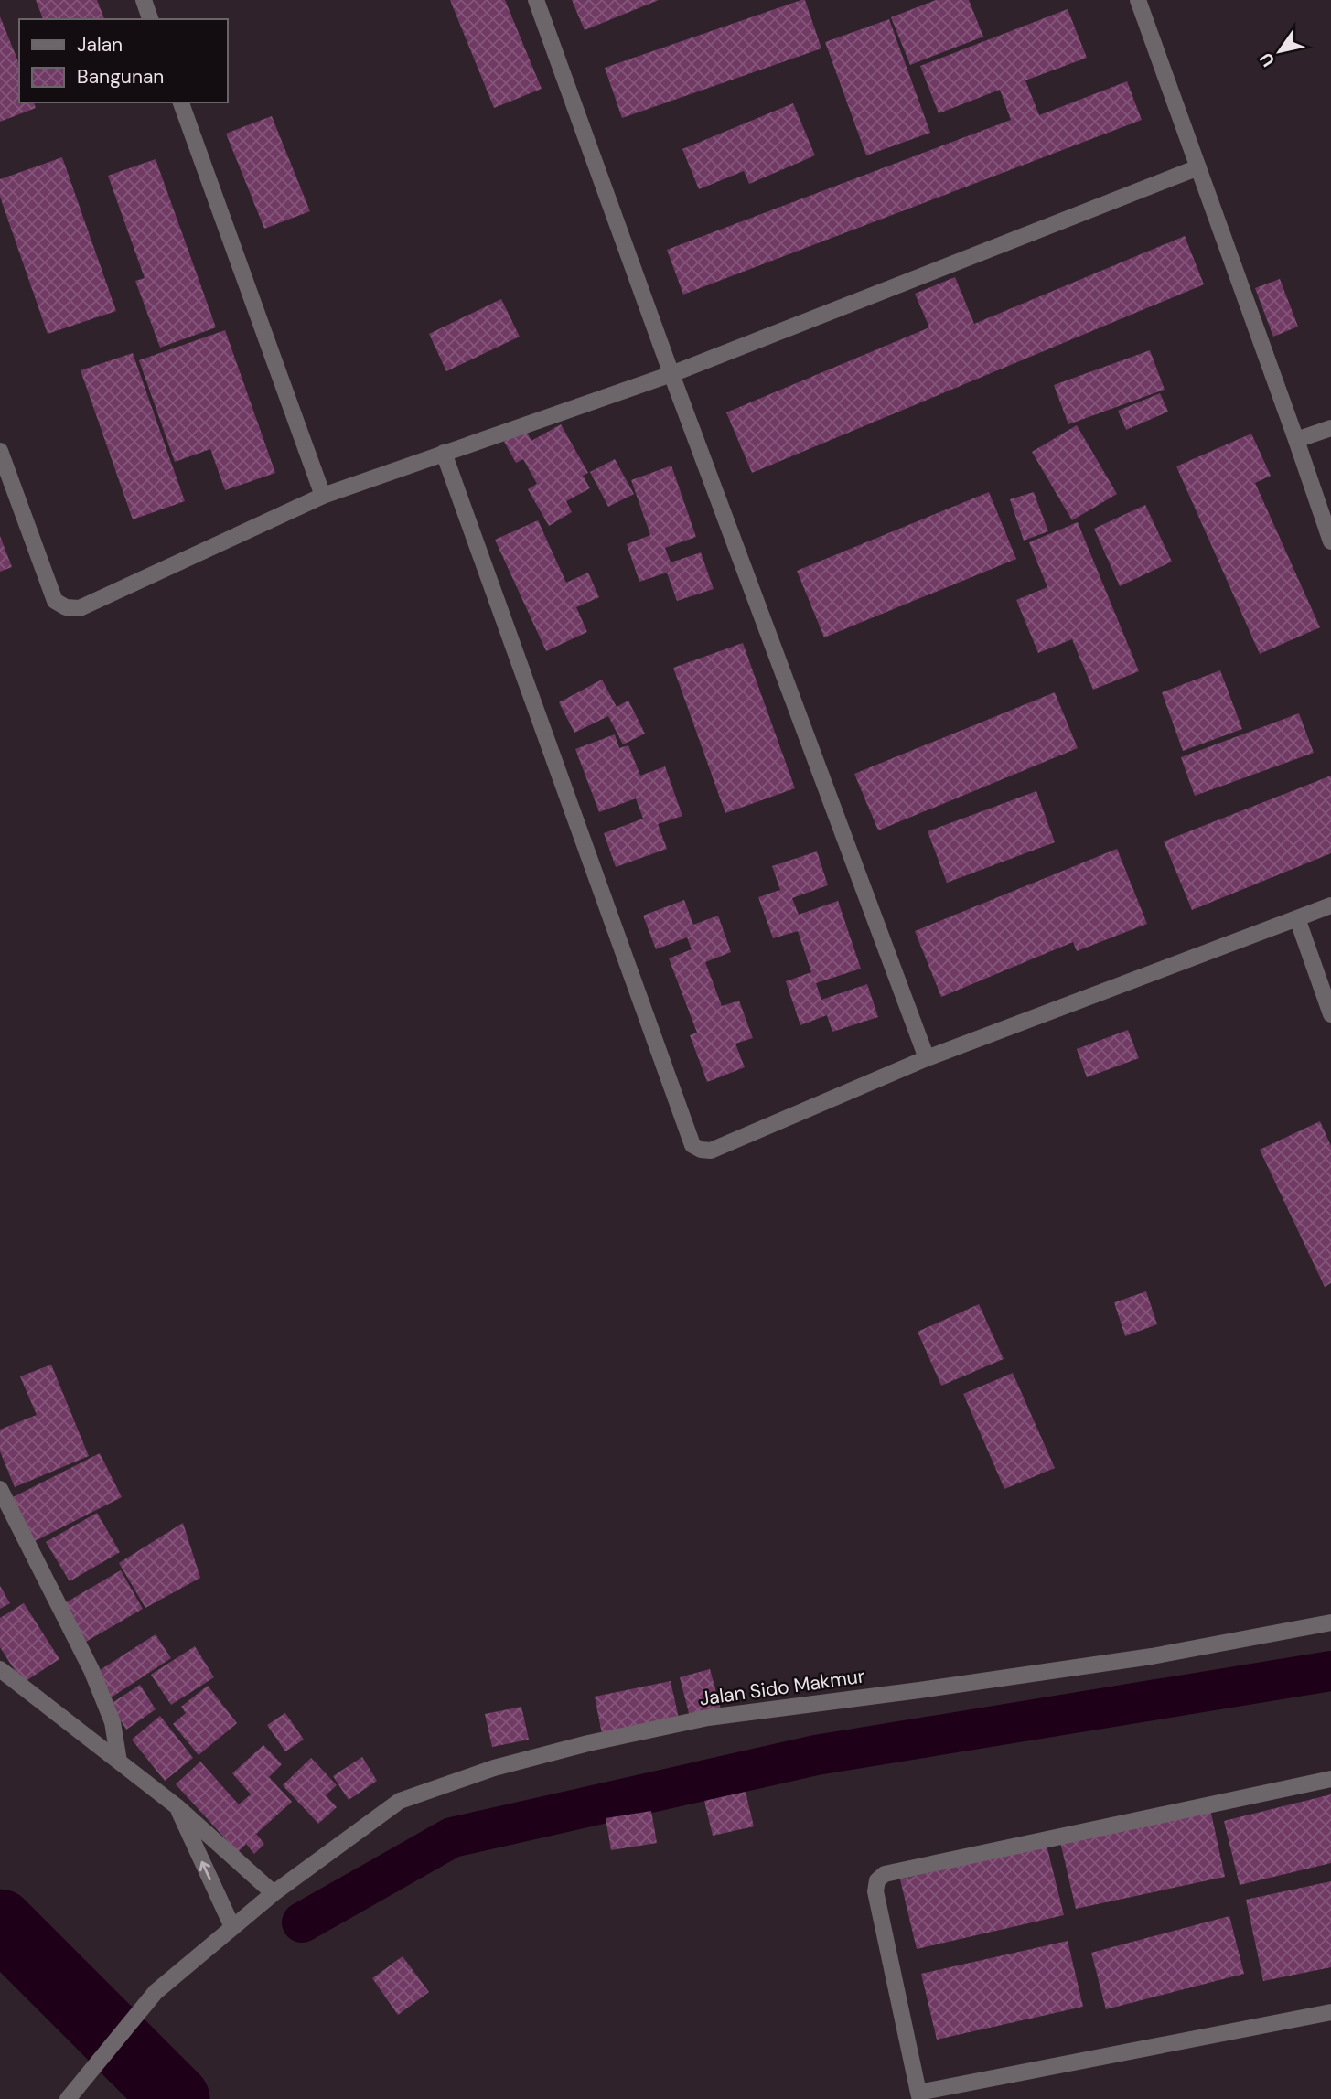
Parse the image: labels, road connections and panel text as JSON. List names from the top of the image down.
{
  "streets": {
    "street": ["Jalan Sido Makmur"]
  },
  "legend": ["Jalan", "Bangunan"],
  "north": "bottom left"
}
